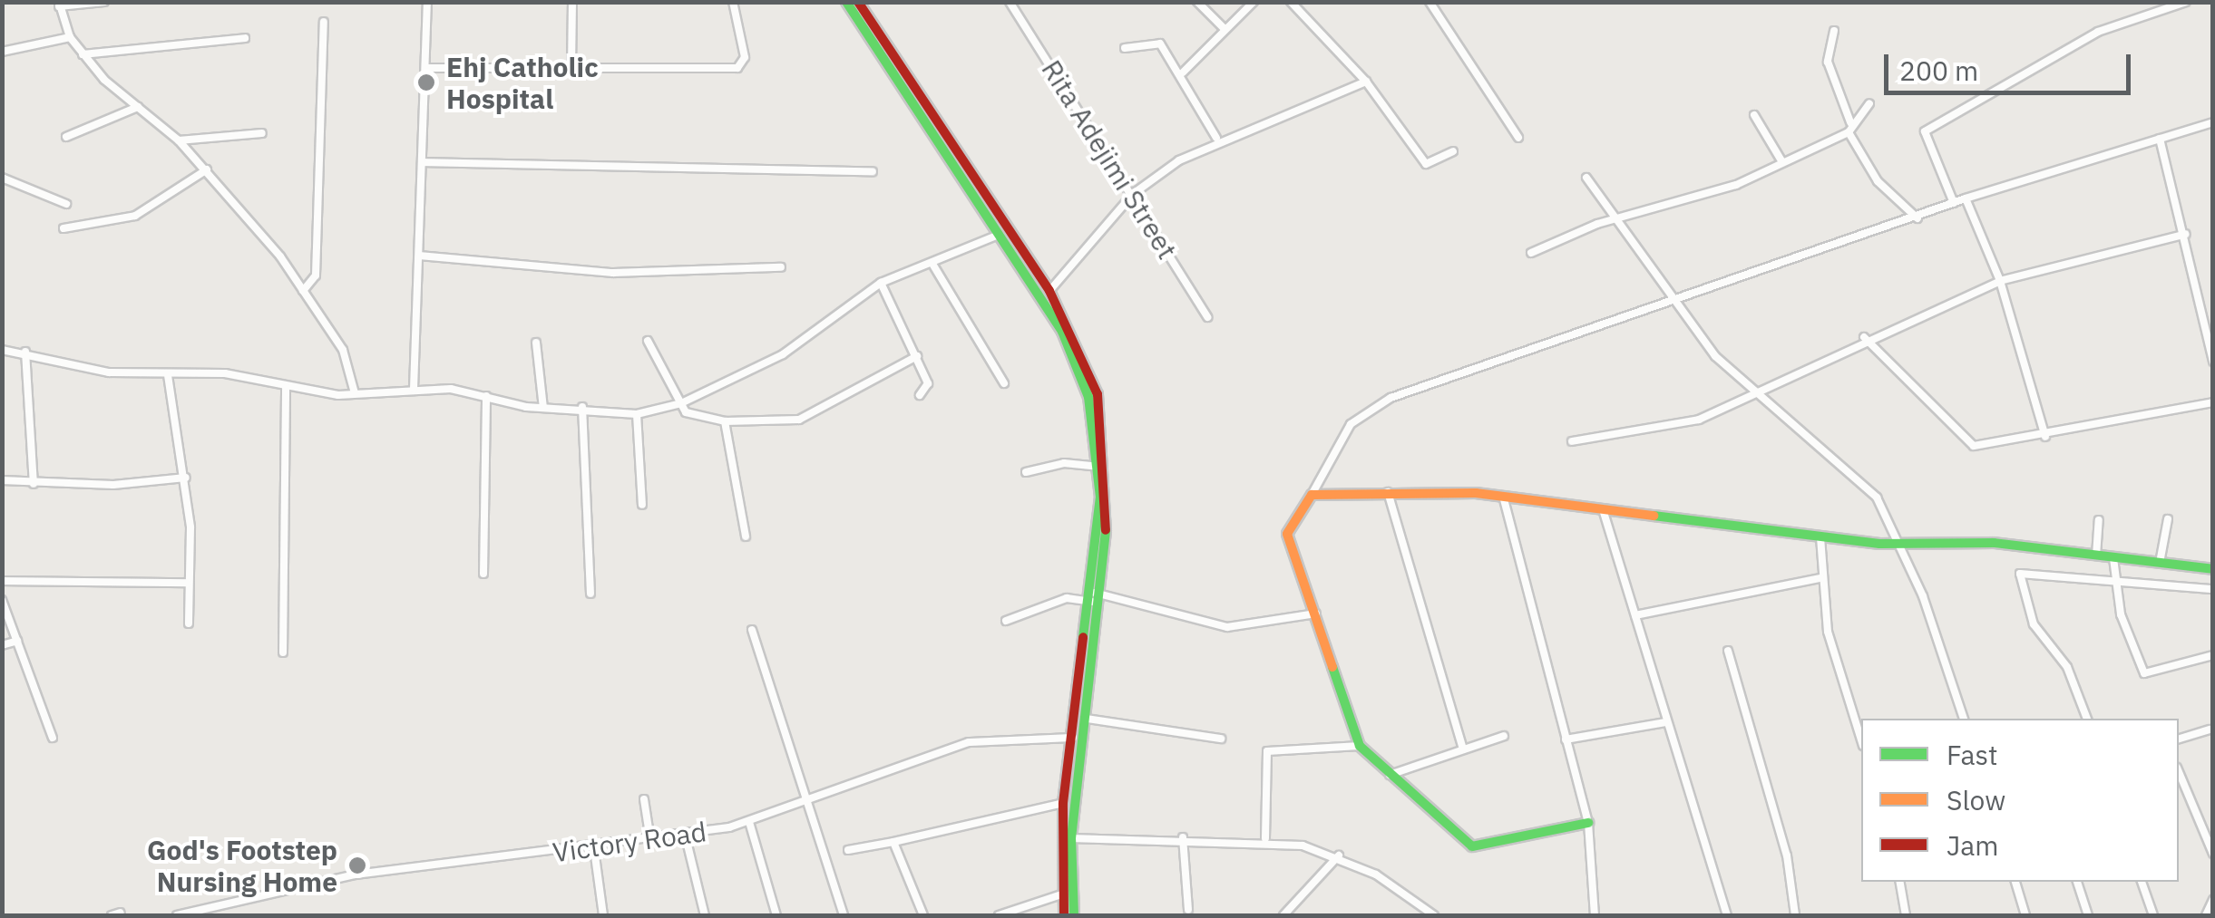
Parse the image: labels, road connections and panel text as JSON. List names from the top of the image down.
{
  "streets": {
    "street": ["Rita Adejimi Street", "Victory Road"]
  },
  "places": ["Ehj Catholic Hospital", "God's Footstep Nursing Home"],
  "legend": ["Fast", "Slow", "Jam"],
  "scale_bar": "200 m"
}
